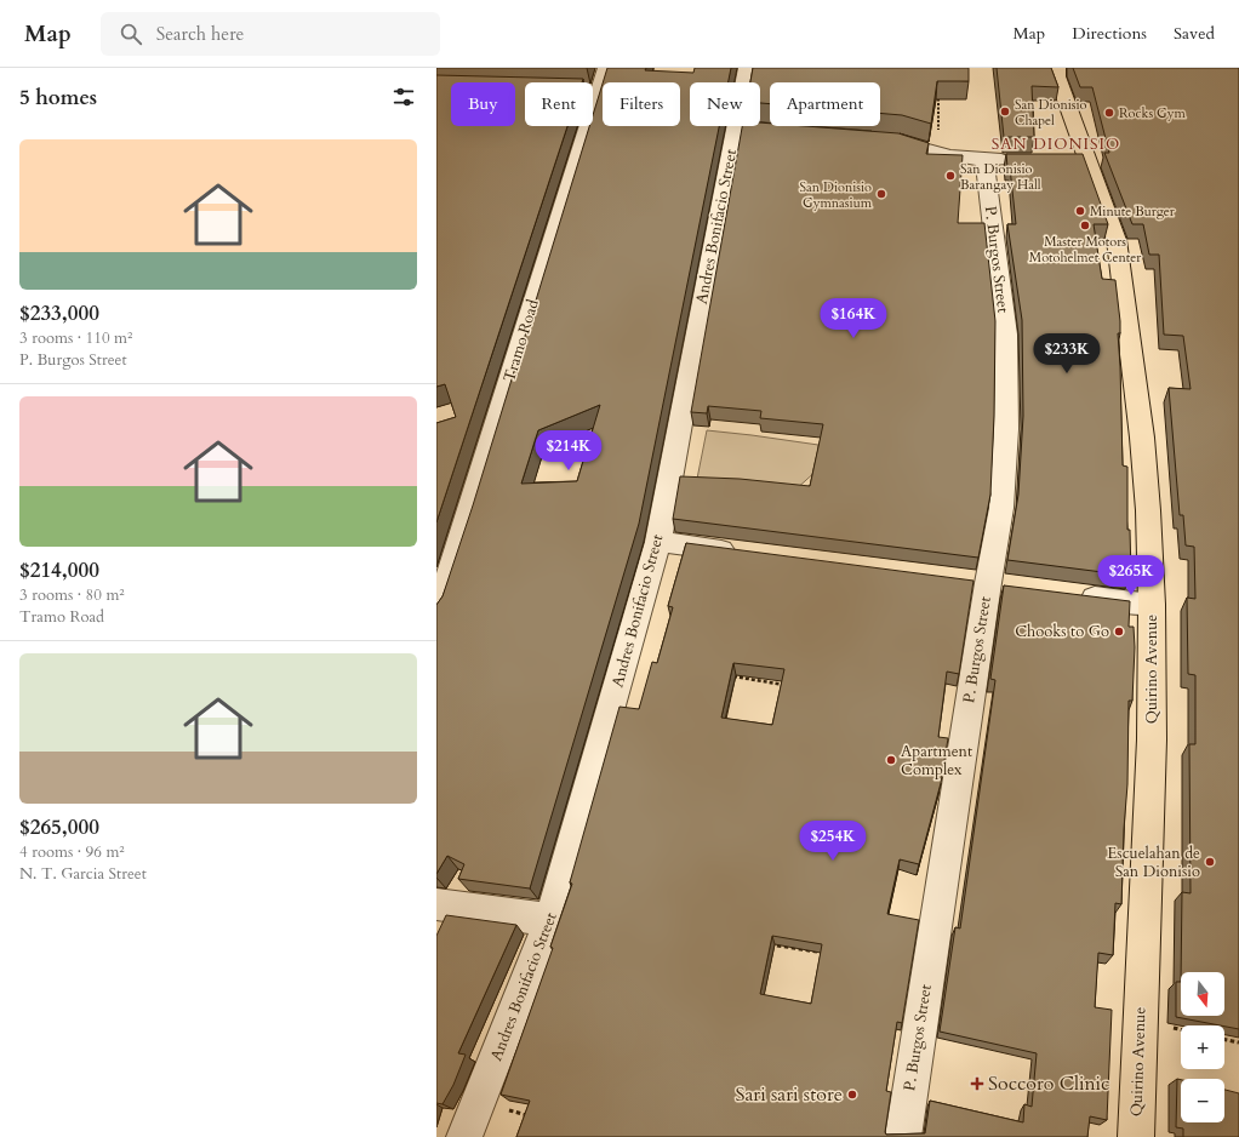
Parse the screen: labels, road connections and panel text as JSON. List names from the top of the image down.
{
  "streets": {
    "main road": ["Quirino Avenue"],
    "street": ["Andres Bonifacio Street", "P. Burgos Street", "Tramo Road"]
  },
  "districts": ["SAN DIONISIO"],
  "places": {
    "other": [
      "San Dionisio Chapel",
      "Rocks Gym",
      "San Dionisio Barangay Hall",
      "San Dionisio Gymnasium",
      "Minute Burger",
      "Master Motors Motohelmet Center",
      "Chooks to Go",
      "Apartment Complex",
      "Escuelahan de San Dionisio",
      "Sari sari store"
    ],
    "health": ["Soccoro Clinic"]
  },
  "north": "bottom",
  "page": {
    "header": "Map",
    "search": "Search here",
    "nav": ["Map", "Directions", "Saved"],
    "heading": "5 homes",
    "chip": [
      "Buy",
      "Rent",
      "Filters",
      "New",
      "Apartment"
    ],
    "list": [
      {
        "name": "$233,000",
        "note": "3 rooms · 110 m² · P. Burgos Street"
      },
      {
        "name": "$214,000",
        "note": "3 rooms · 80 m² · Tramo Road"
      },
      {
        "name": "$265,000",
        "note": "4 rooms · 96 m² · N. T. Garcia Street"
      }
    ],
    "price": [
      "$164K",
      "$233K",
      "$214K",
      "$265K",
      "$254K"
    ],
    "map_buttons": ["+", "−"]
  }
}
